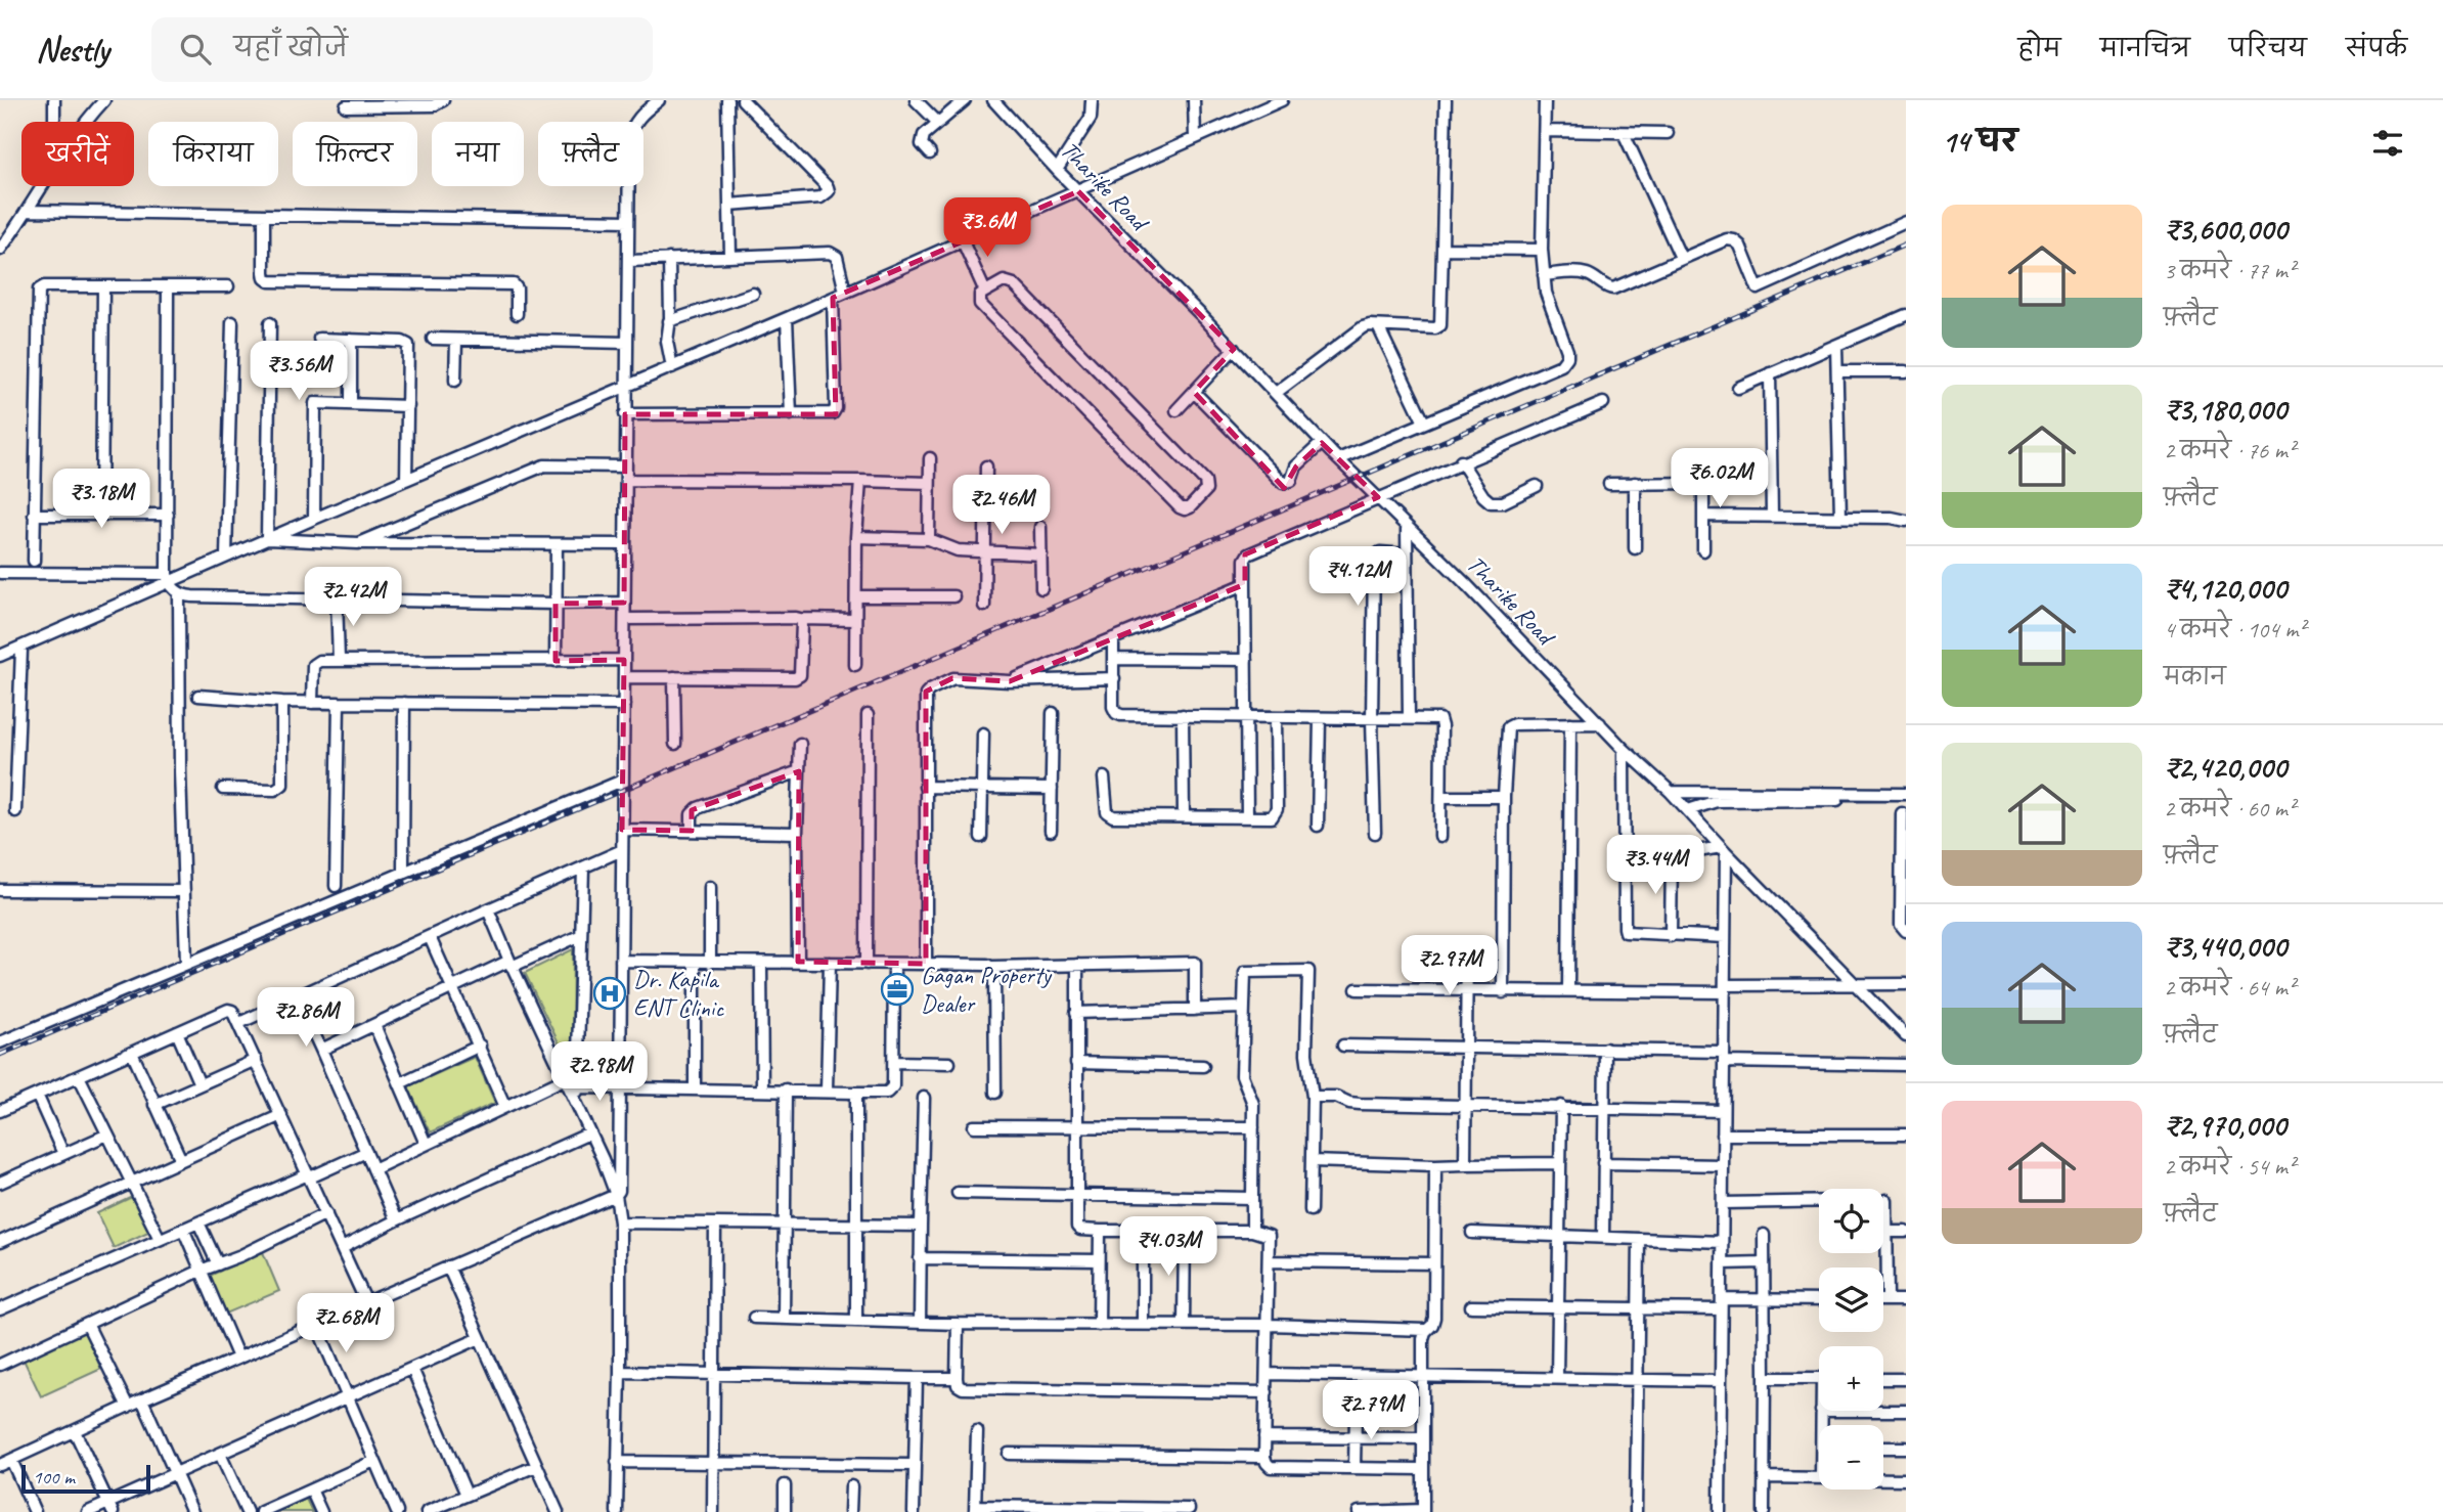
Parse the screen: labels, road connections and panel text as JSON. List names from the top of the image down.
{
  "streets": {
    "street": ["Tharike Road"]
  },
  "places": {
    "office": ["Gagan Property Dealer"],
    "hospital": ["Dr. Kapila ENT Clinic"]
  },
  "scale_bar": "100 m",
  "page": {
    "header": "Nestly",
    "search": "यहाँ खोजें",
    "nav": [
      "होम",
      "मानचित्र",
      "परिचय",
      "संपर्क"
    ],
    "heading": "14 घर",
    "chip": [
      "खरीदें",
      "किराया",
      "फ़िल्टर",
      "नया",
      "फ़्लैट"
    ],
    "list": [
      {
        "name": "₹3,600,000",
        "note": "3 कमरे · 77 m² · फ़्लैट"
      },
      {
        "name": "₹3,180,000",
        "note": "2 कमरे · 76 m² · फ़्लैट"
      },
      {
        "name": "₹4,120,000",
        "note": "4 कमरे · 104 m² · मकान"
      },
      {
        "name": "₹2,420,000",
        "note": "2 कमरे · 60 m² · फ़्लैट"
      },
      {
        "name": "₹3,440,000",
        "note": "2 कमरे · 64 m² · फ़्लैट"
      },
      {
        "name": "₹2,970,000",
        "note": "2 कमरे · 54 m² · फ़्लैट"
      }
    ],
    "price": [
      "₹3.6M",
      "₹3.56M",
      "₹6.02M",
      "₹3.18M",
      "₹2.46M",
      "₹4.12M",
      "₹2.42M",
      "₹3.44M",
      "₹2.97M",
      "₹2.86M",
      "₹2.98M",
      "₹4.03M",
      "₹2.68M",
      "₹2.79M"
    ],
    "map_buttons": ["+", "−"],
    "scale": "100 m"
  }
}
